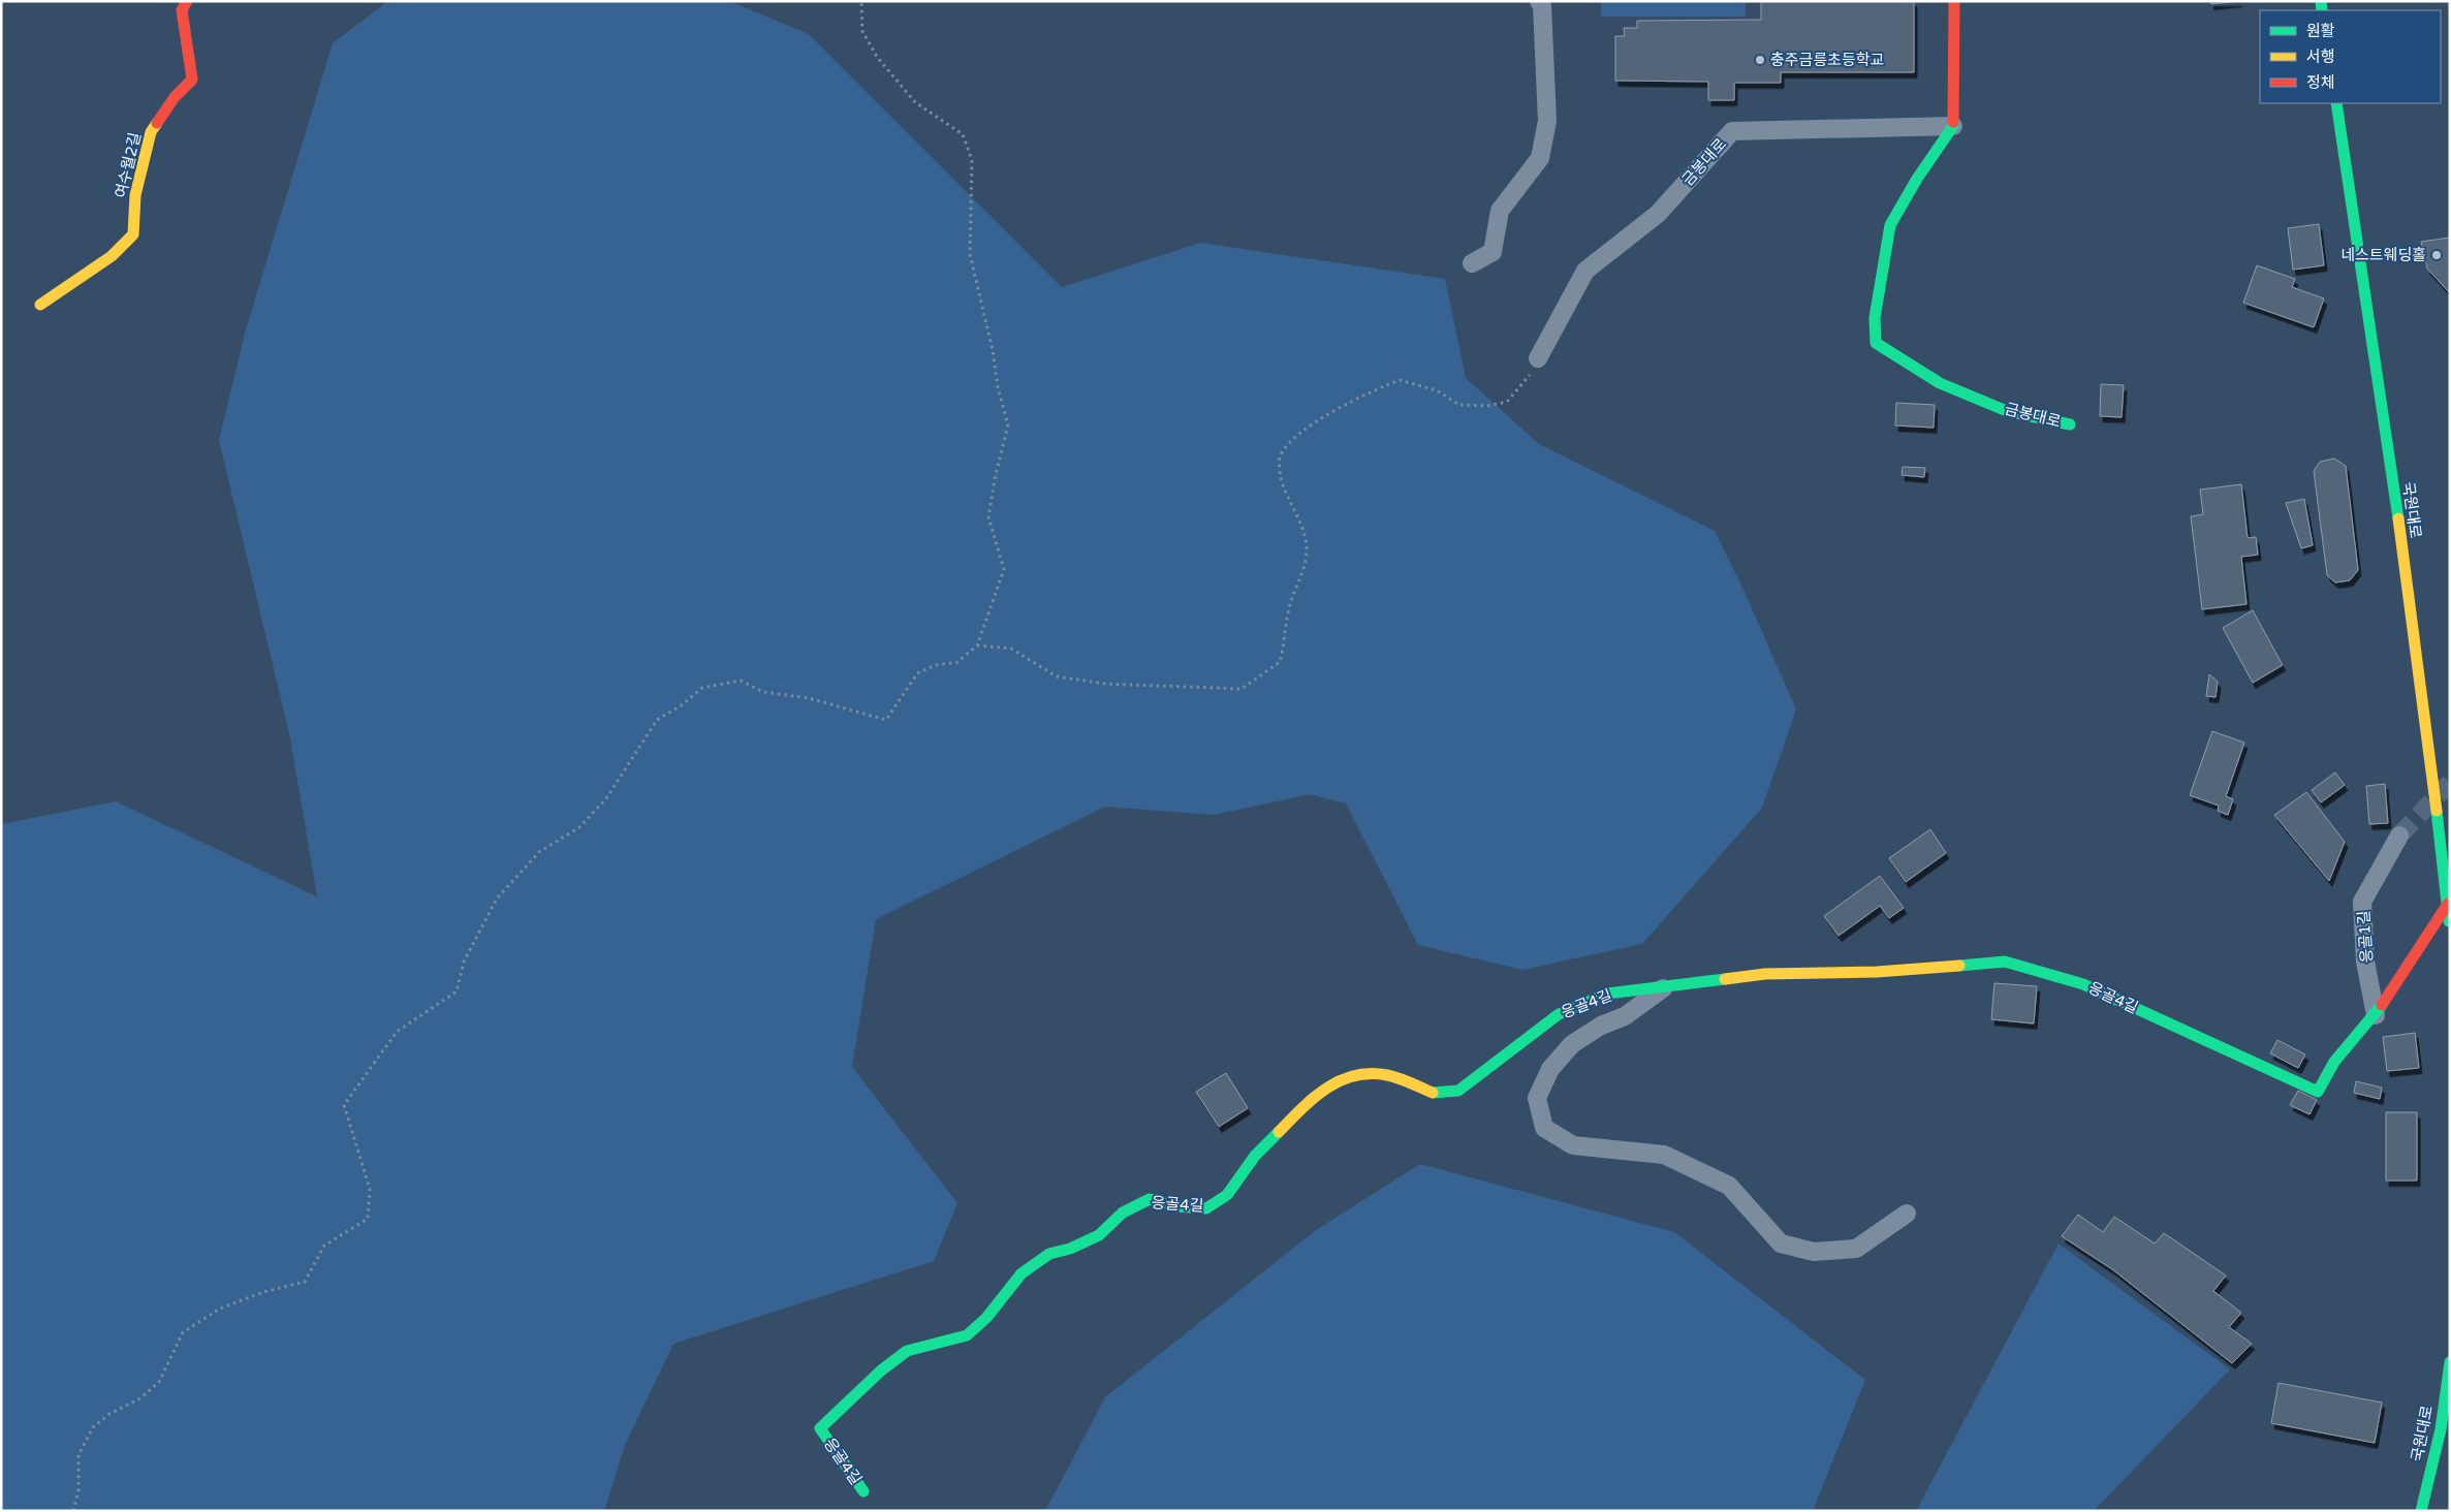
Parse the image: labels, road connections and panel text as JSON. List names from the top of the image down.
{
  "streets": {
    "street": [
      "금봉대로",
      "여수월2길",
      "국원대로",
      "응골1길",
      "응골4길"
    ]
  },
  "crossings": [
    ["국원대로", "응골4길"],
    ["응골1길", "응골4길"]
  ],
  "places": ["충주금릉초등학교", "네스트웨딩홀"],
  "legend": ["원활", "서행", "정체"]
}
